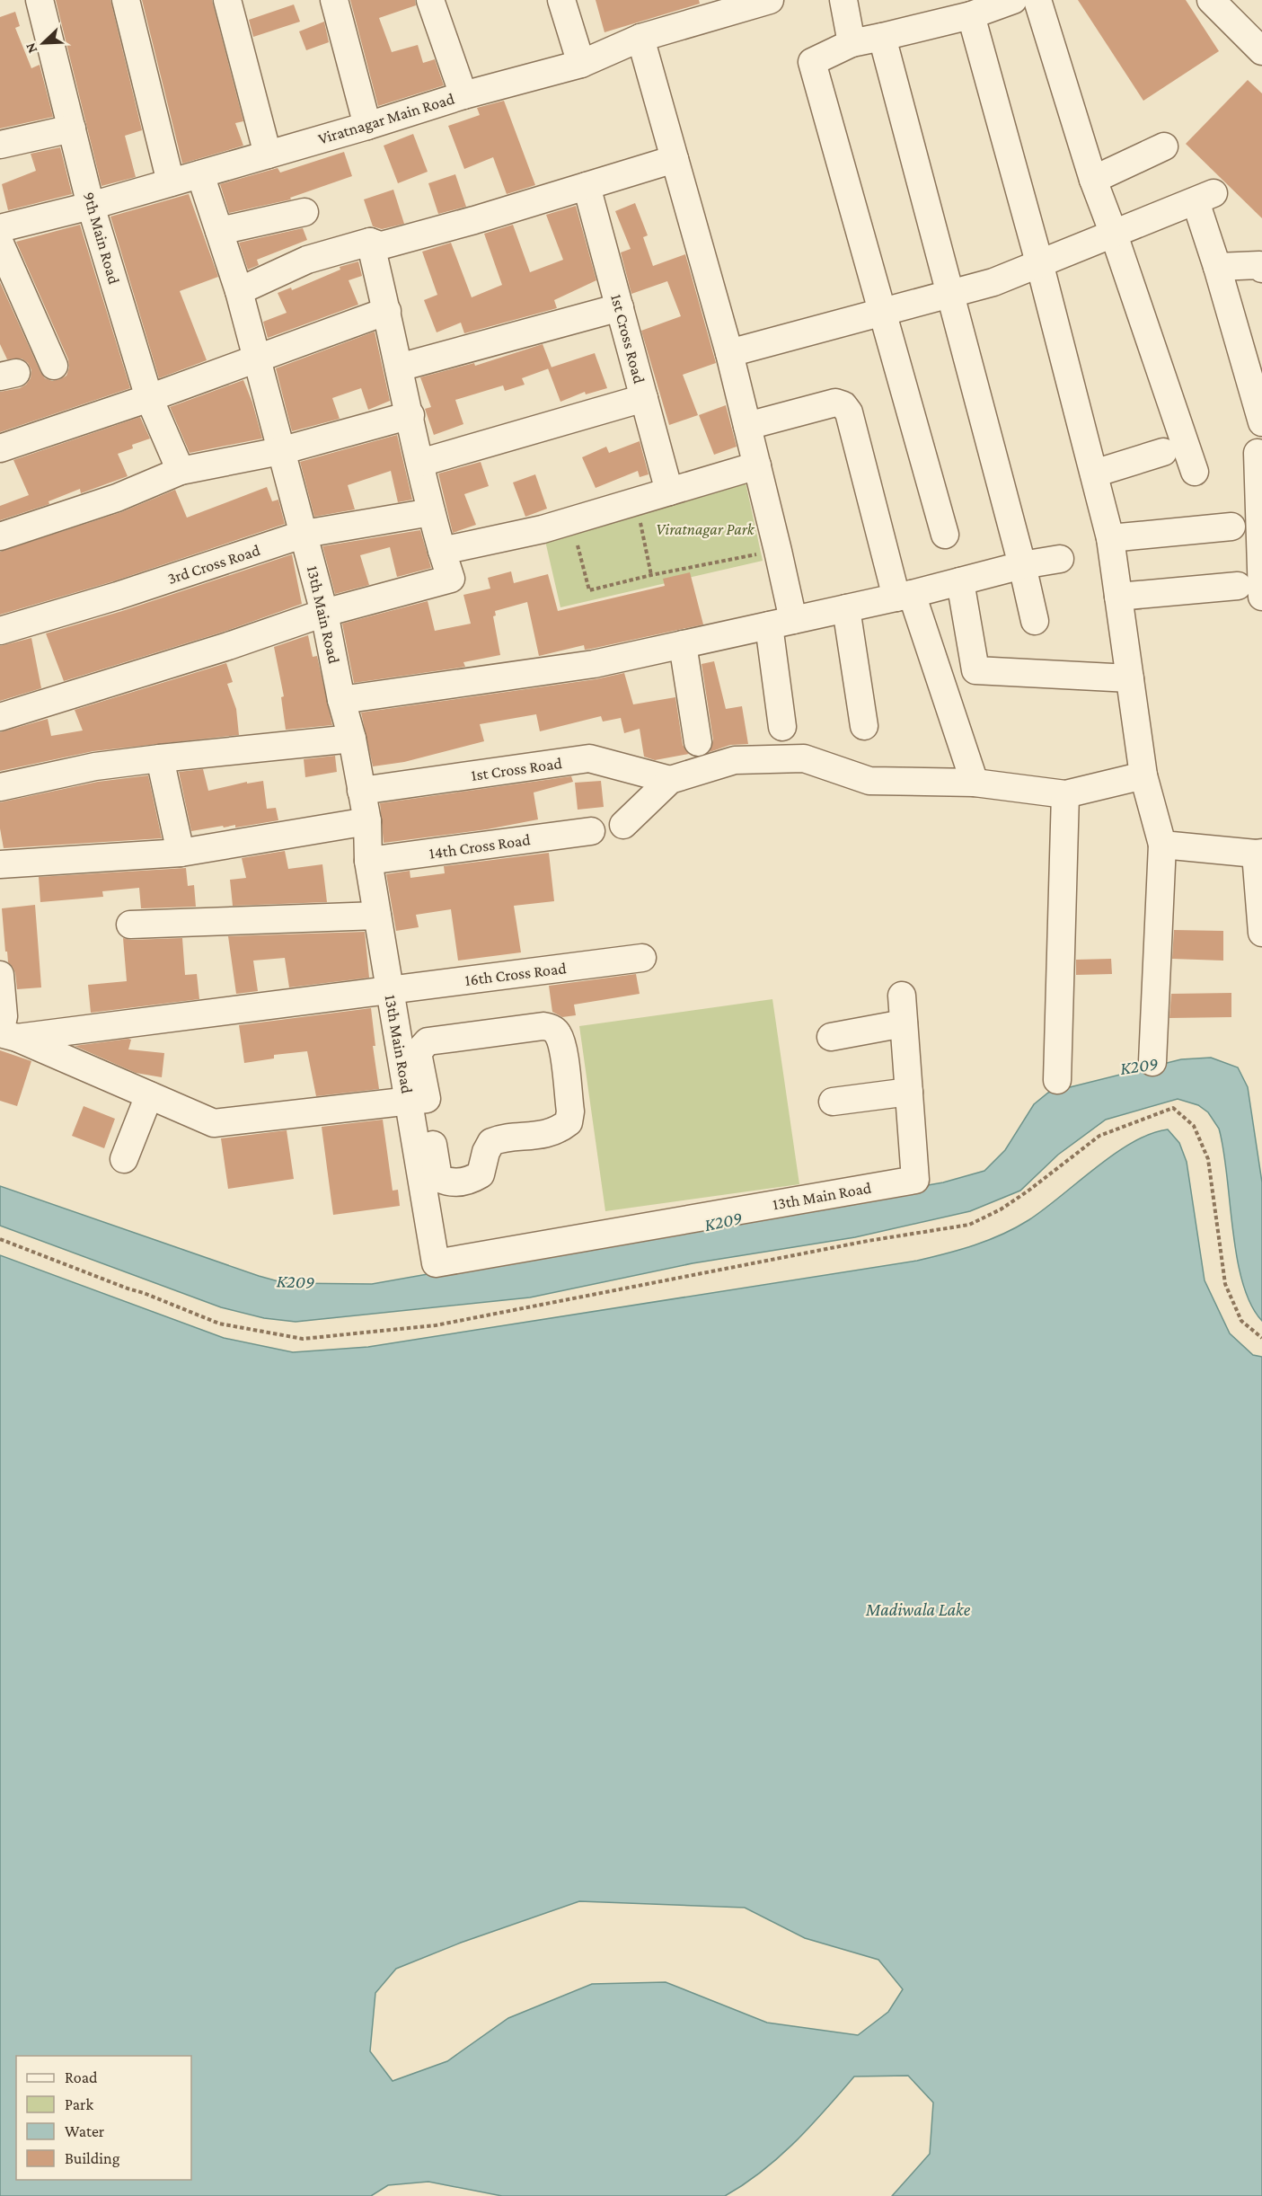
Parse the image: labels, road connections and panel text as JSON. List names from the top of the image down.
{
  "streets": {
    "street": [
      "Viratnagar Main Road",
      "9th Main Road",
      "1st Cross Road",
      "3rd Cross Road",
      "13th Main Road",
      "14th Cross Road",
      "16th Cross Road"
    ]
  },
  "crossings": [
    ["Viratnagar Main Road", "9th Main Road"],
    ["Viratnagar Main Road", "13th Main Road"],
    ["1st Cross Road", "13th Main Road"],
    ["3rd Cross Road", "13th Main Road"],
    ["13th Main Road", "14th Cross Road"],
    ["13th Main Road", "16th Cross Road"]
  ],
  "water": ["K209", "Madiwala Lake"],
  "parks": ["Viratnagar Park"],
  "legend": [
    "Road",
    "Park",
    "Water",
    "Building"
  ],
  "north": "bottom left"
}
